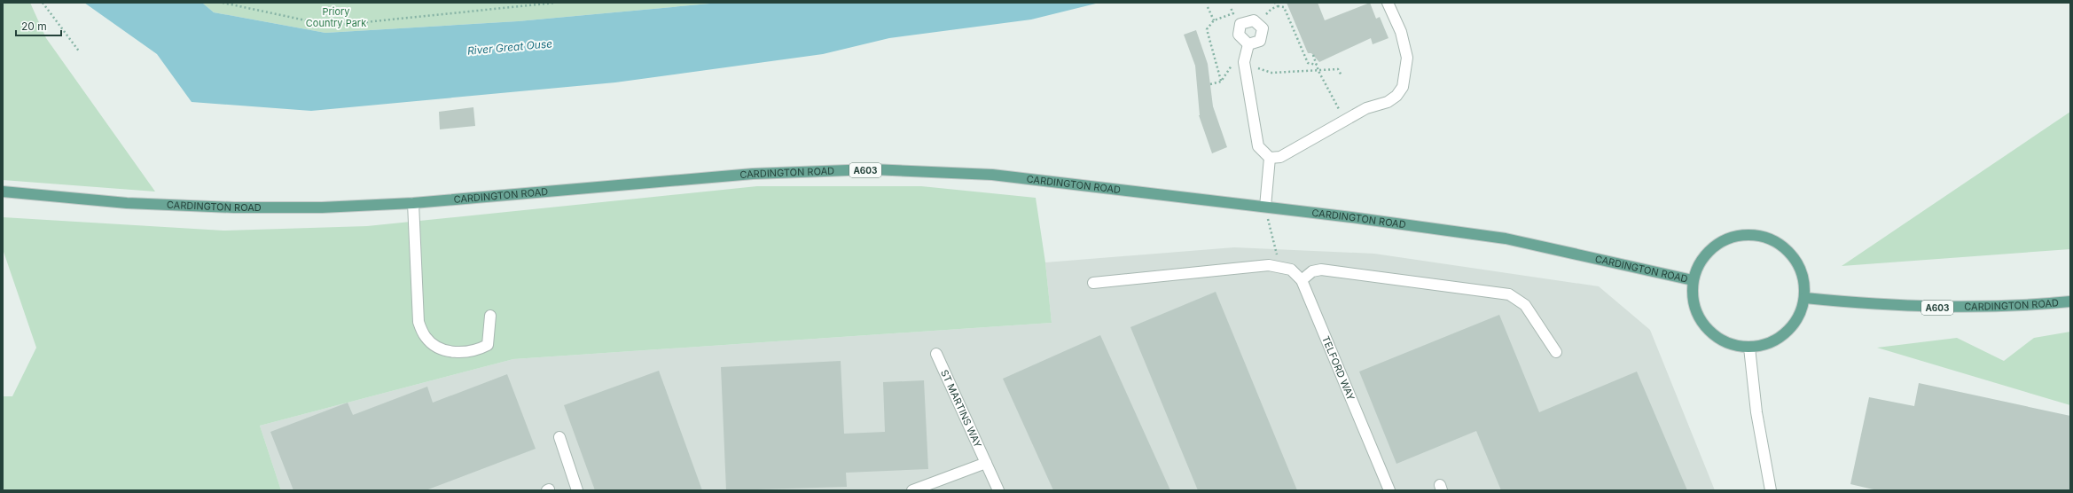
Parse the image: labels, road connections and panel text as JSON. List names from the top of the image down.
{
  "streets": {
    "main road": ["A603", "CARDINGTON ROAD"],
    "street": ["TELFORD WAY", "ST MARTINS WAY"]
  },
  "water": ["River Great Ouse"],
  "parks": ["Priory Country Park"],
  "scale_bar": "20 m"
}
